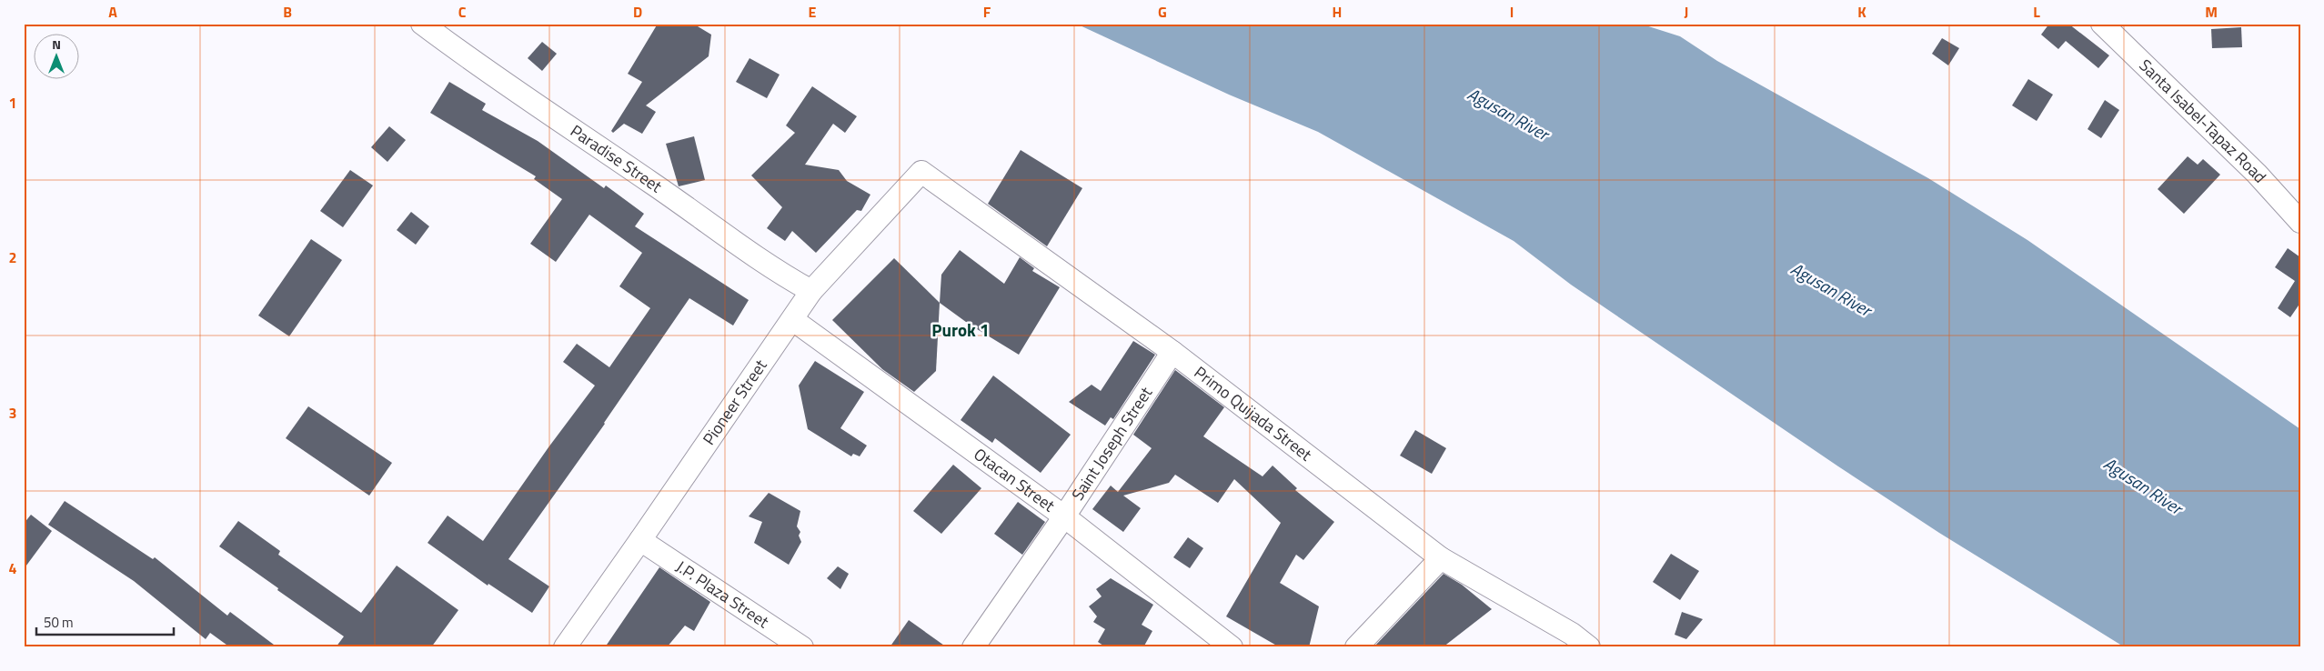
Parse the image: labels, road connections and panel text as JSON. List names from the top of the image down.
{
  "streets": {
    "street": [
      "Santa Isabel-Tapaz Road",
      "Paradise Street",
      "Pioneer Street",
      "Primo Quijada Street",
      "Saint Joseph Street",
      "Otacan Street",
      "J.P. Plaza Street"
    ]
  },
  "crossings": [
    ["Paradise Street", "Pioneer Street"],
    ["Pioneer Street", "Primo Quijada Street"],
    ["Pioneer Street", "Otacan Street"],
    ["Pioneer Street", "J.P. Plaza Street"],
    ["Primo Quijada Street", "Saint Joseph Street"],
    ["Saint Joseph Street", "Otacan Street"]
  ],
  "districts": ["Purok 1"],
  "water": ["Agusan River"],
  "scale_bar": "50 m",
  "north": "top",
  "grid": {
    "columns": [
      "A",
      "B",
      "C",
      "D",
      "E",
      "F",
      "G",
      "H",
      "I",
      "J",
      "K",
      "L",
      "M"
    ],
    "rows": [
      "1",
      "2",
      "3",
      "4"
    ]
  }
}
